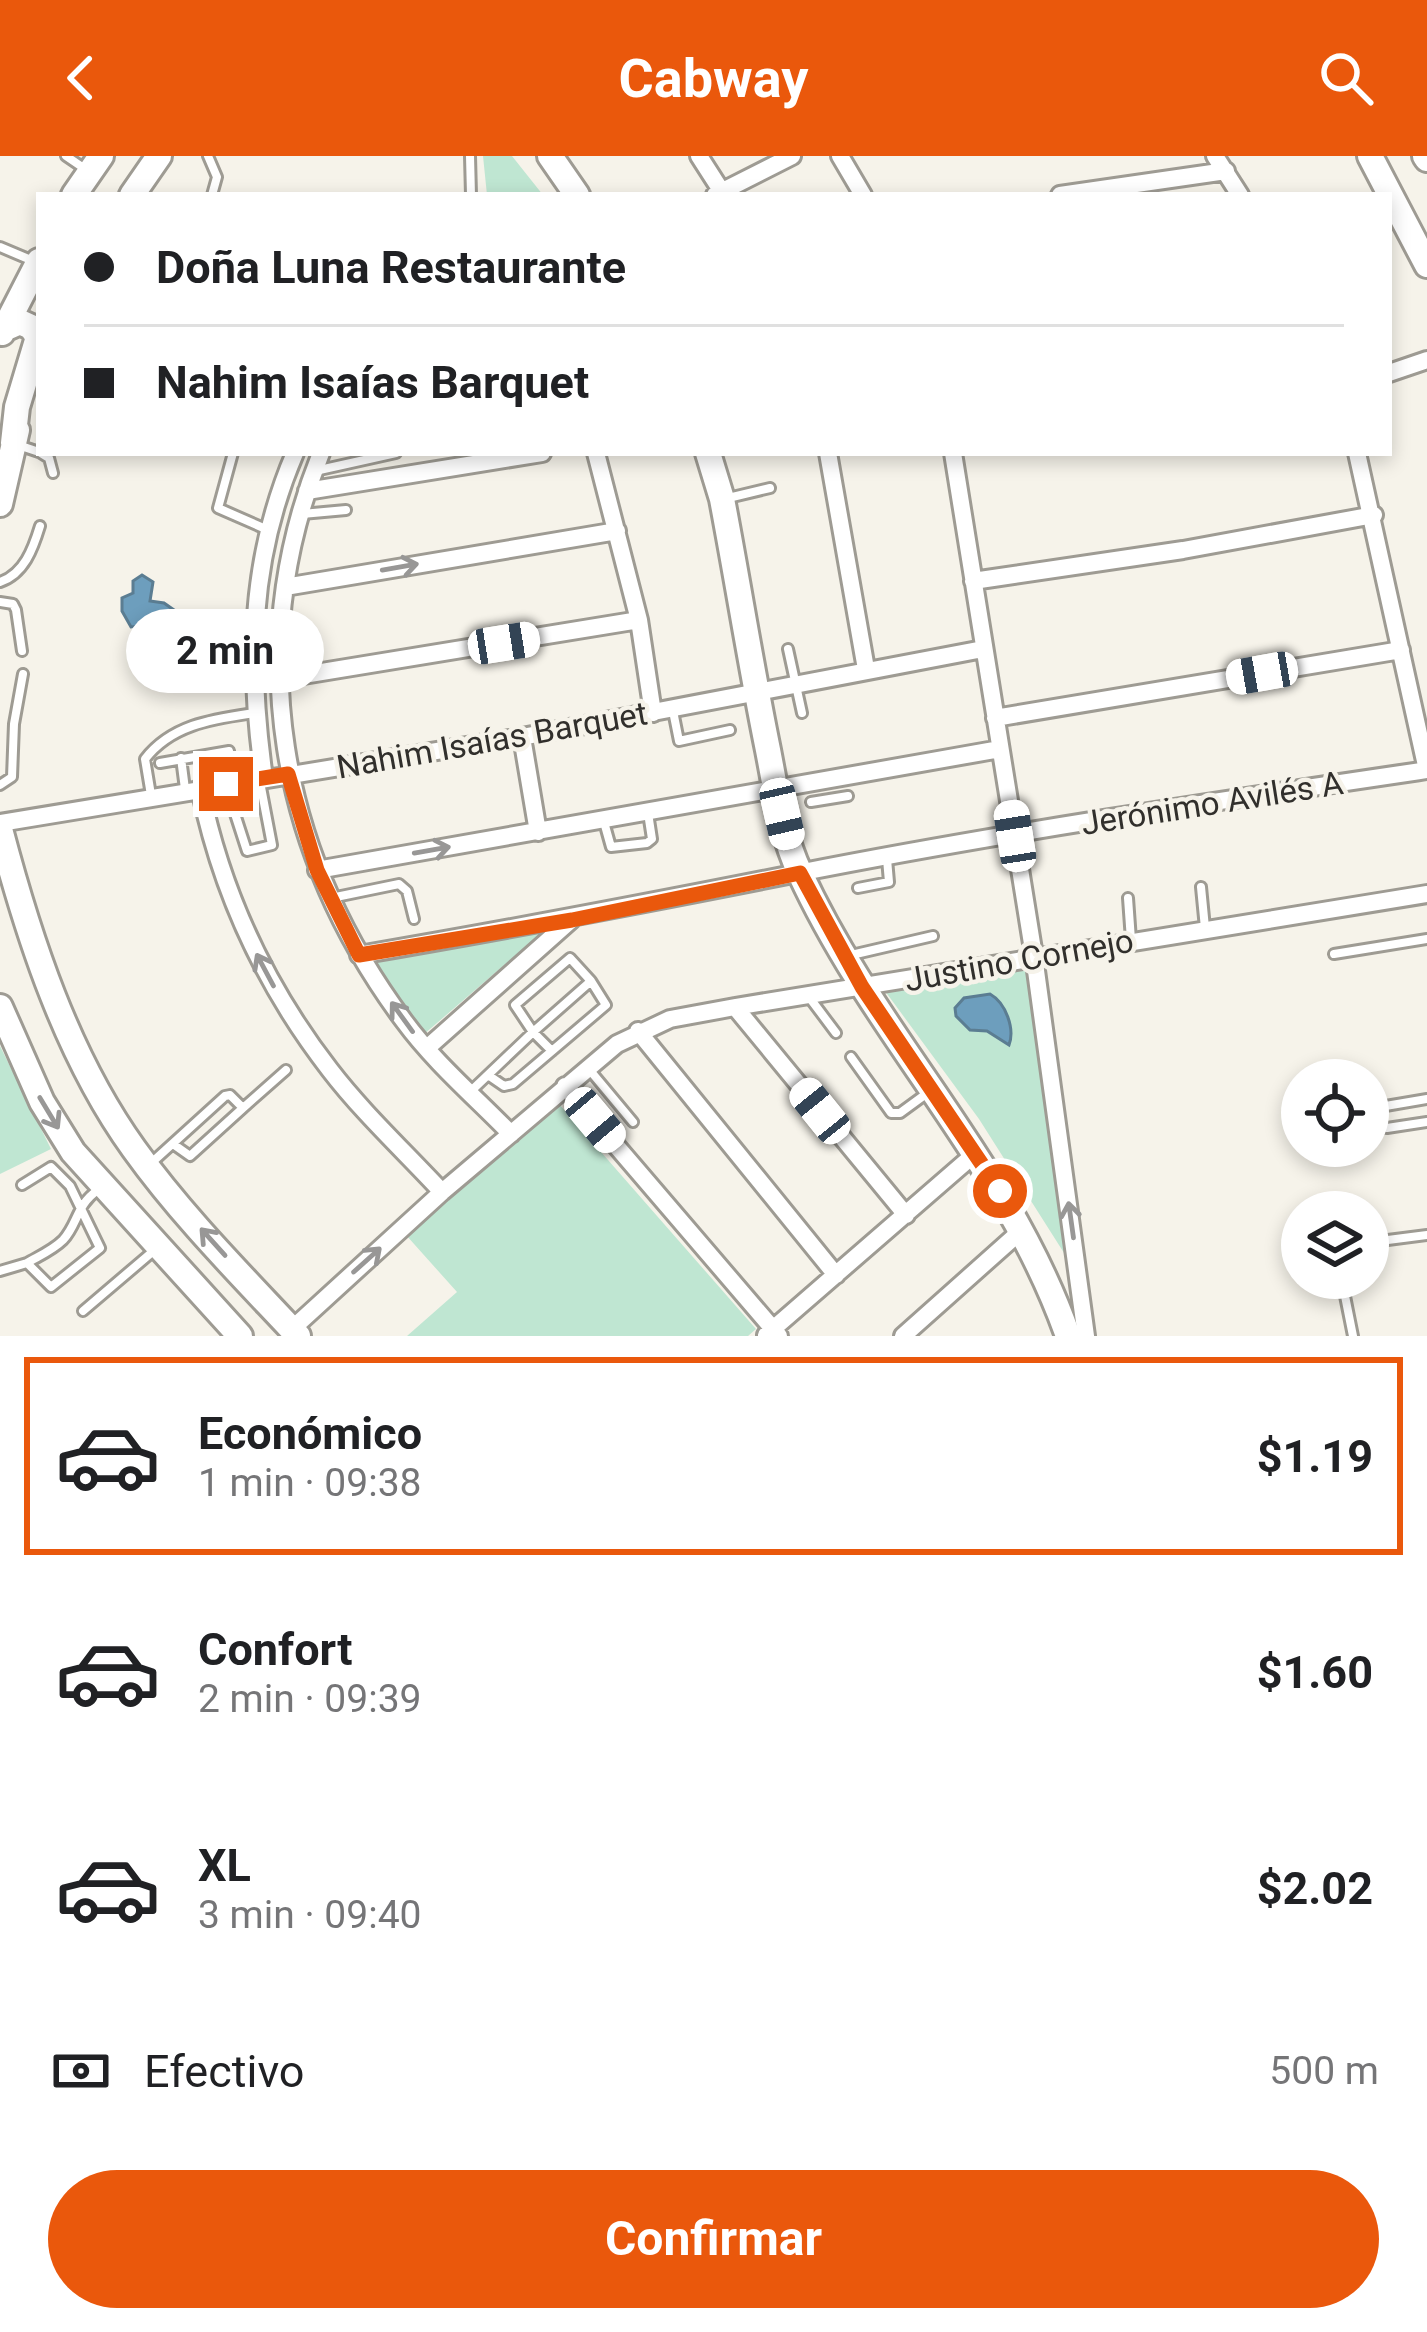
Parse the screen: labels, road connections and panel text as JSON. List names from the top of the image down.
{
  "streets": {
    "street": ["Nahim Isaías Barquet", "Jerónimo Avilés A", "Justino Cornejo"]
  },
  "page": {
    "header": "Cabway",
    "banner": ["Doña Luna Restaurante", "Nahim Isaías Barquet"],
    "bubble": "2 min",
    "list": [
      {
        "name": "Económico",
        "note": "1 min · 09:38",
        "value": "$1.19"
      },
      {
        "name": "Confort",
        "note": "2 min · 09:39",
        "value": "$1.60"
      },
      {
        "name": "XL",
        "note": "3 min · 09:40",
        "value": "$2.02"
      }
    ],
    "pay": ["Efectivo", "500 m"],
    "buttons": "Confirmar"
  }
}
